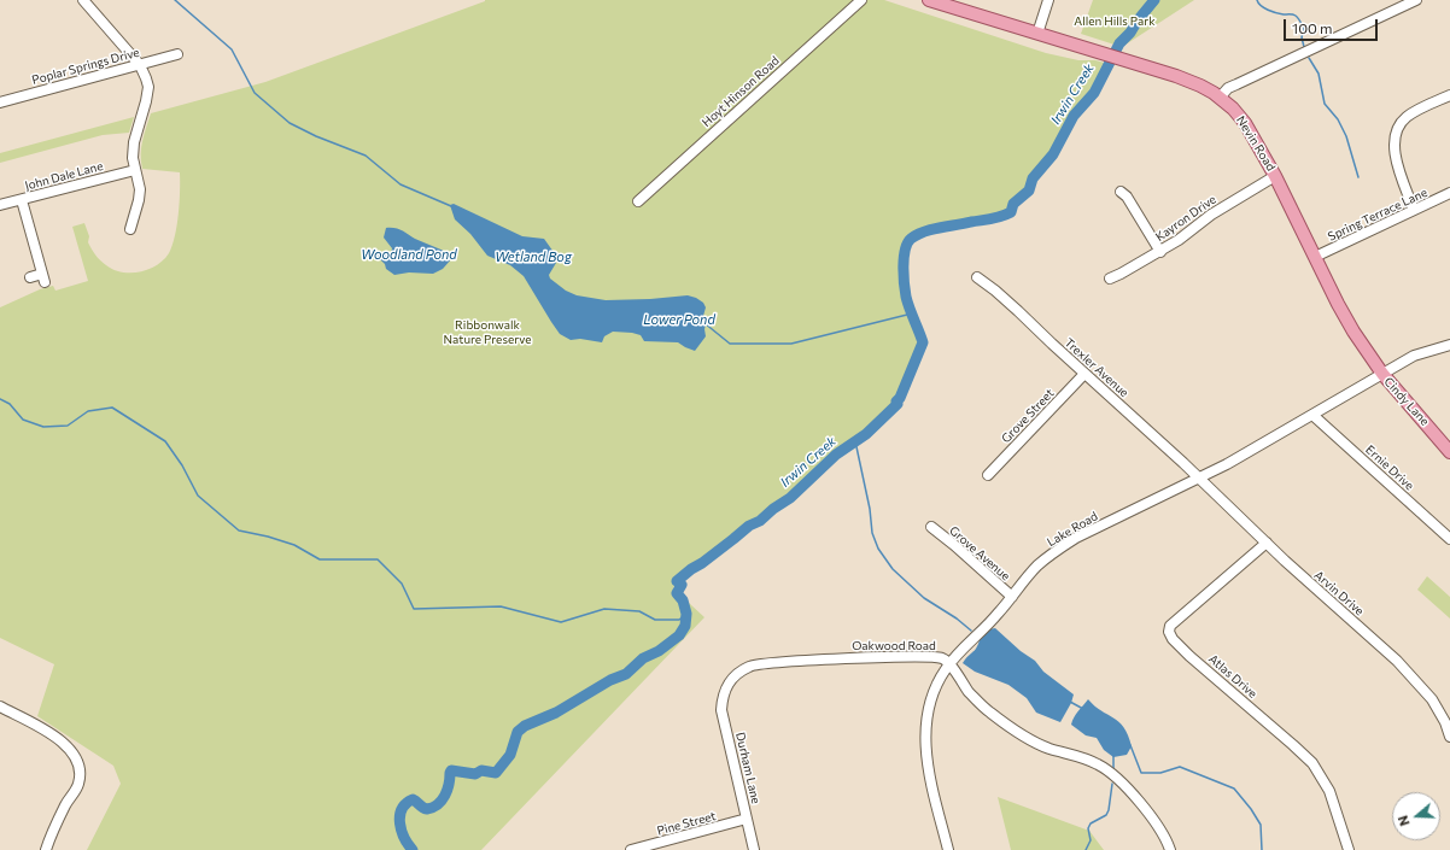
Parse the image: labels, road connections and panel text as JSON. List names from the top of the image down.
{
  "streets": {
    "main road": ["Nevin Road", "Cindy Lane"],
    "street": [
      "Poplar Springs Drive",
      "Hoyt Hinson Road",
      "John Dale Lane",
      "Spring Terrace Lane",
      "Kayron Drive",
      "Trexler Avenue",
      "Grove Street",
      "Ernie Drive",
      "Lake Road",
      "Grove Avenue",
      "Arvin Drive",
      "Oakwood Road",
      "Atlas Drive",
      "Durham Lane",
      "Pine Street"
    ]
  },
  "crossings": [
    ["Nevin Road", "Spring Terrace Lane"],
    ["Nevin Road", "Kayron Drive"],
    ["Nevin Road", "Cindy Lane"],
    ["Nevin Road", "Lake Road"],
    ["Trexler Avenue", "Grove Street"],
    ["Trexler Avenue", "Lake Road"],
    ["Trexler Avenue", "Arvin Drive"],
    ["Cindy Lane", "Lake Road"],
    ["Ernie Drive", "Lake Road"],
    ["Lake Road", "Grove Avenue"],
    ["Lake Road", "Arvin Drive"],
    ["Lake Road", "Oakwood Road"],
    ["Arvin Drive", "Atlas Drive"],
    ["Oakwood Road", "Durham Lane"],
    ["Durham Lane", "Pine Street"]
  ],
  "water": [
    "Irwin Creek",
    "Woodland Pond",
    "Wetland Bog",
    "Lower Pond"
  ],
  "parks": ["Allen Hills Park", "Ribbonwalk Nature Preserve"],
  "scale_bar": "100 m",
  "north": "left"
}
